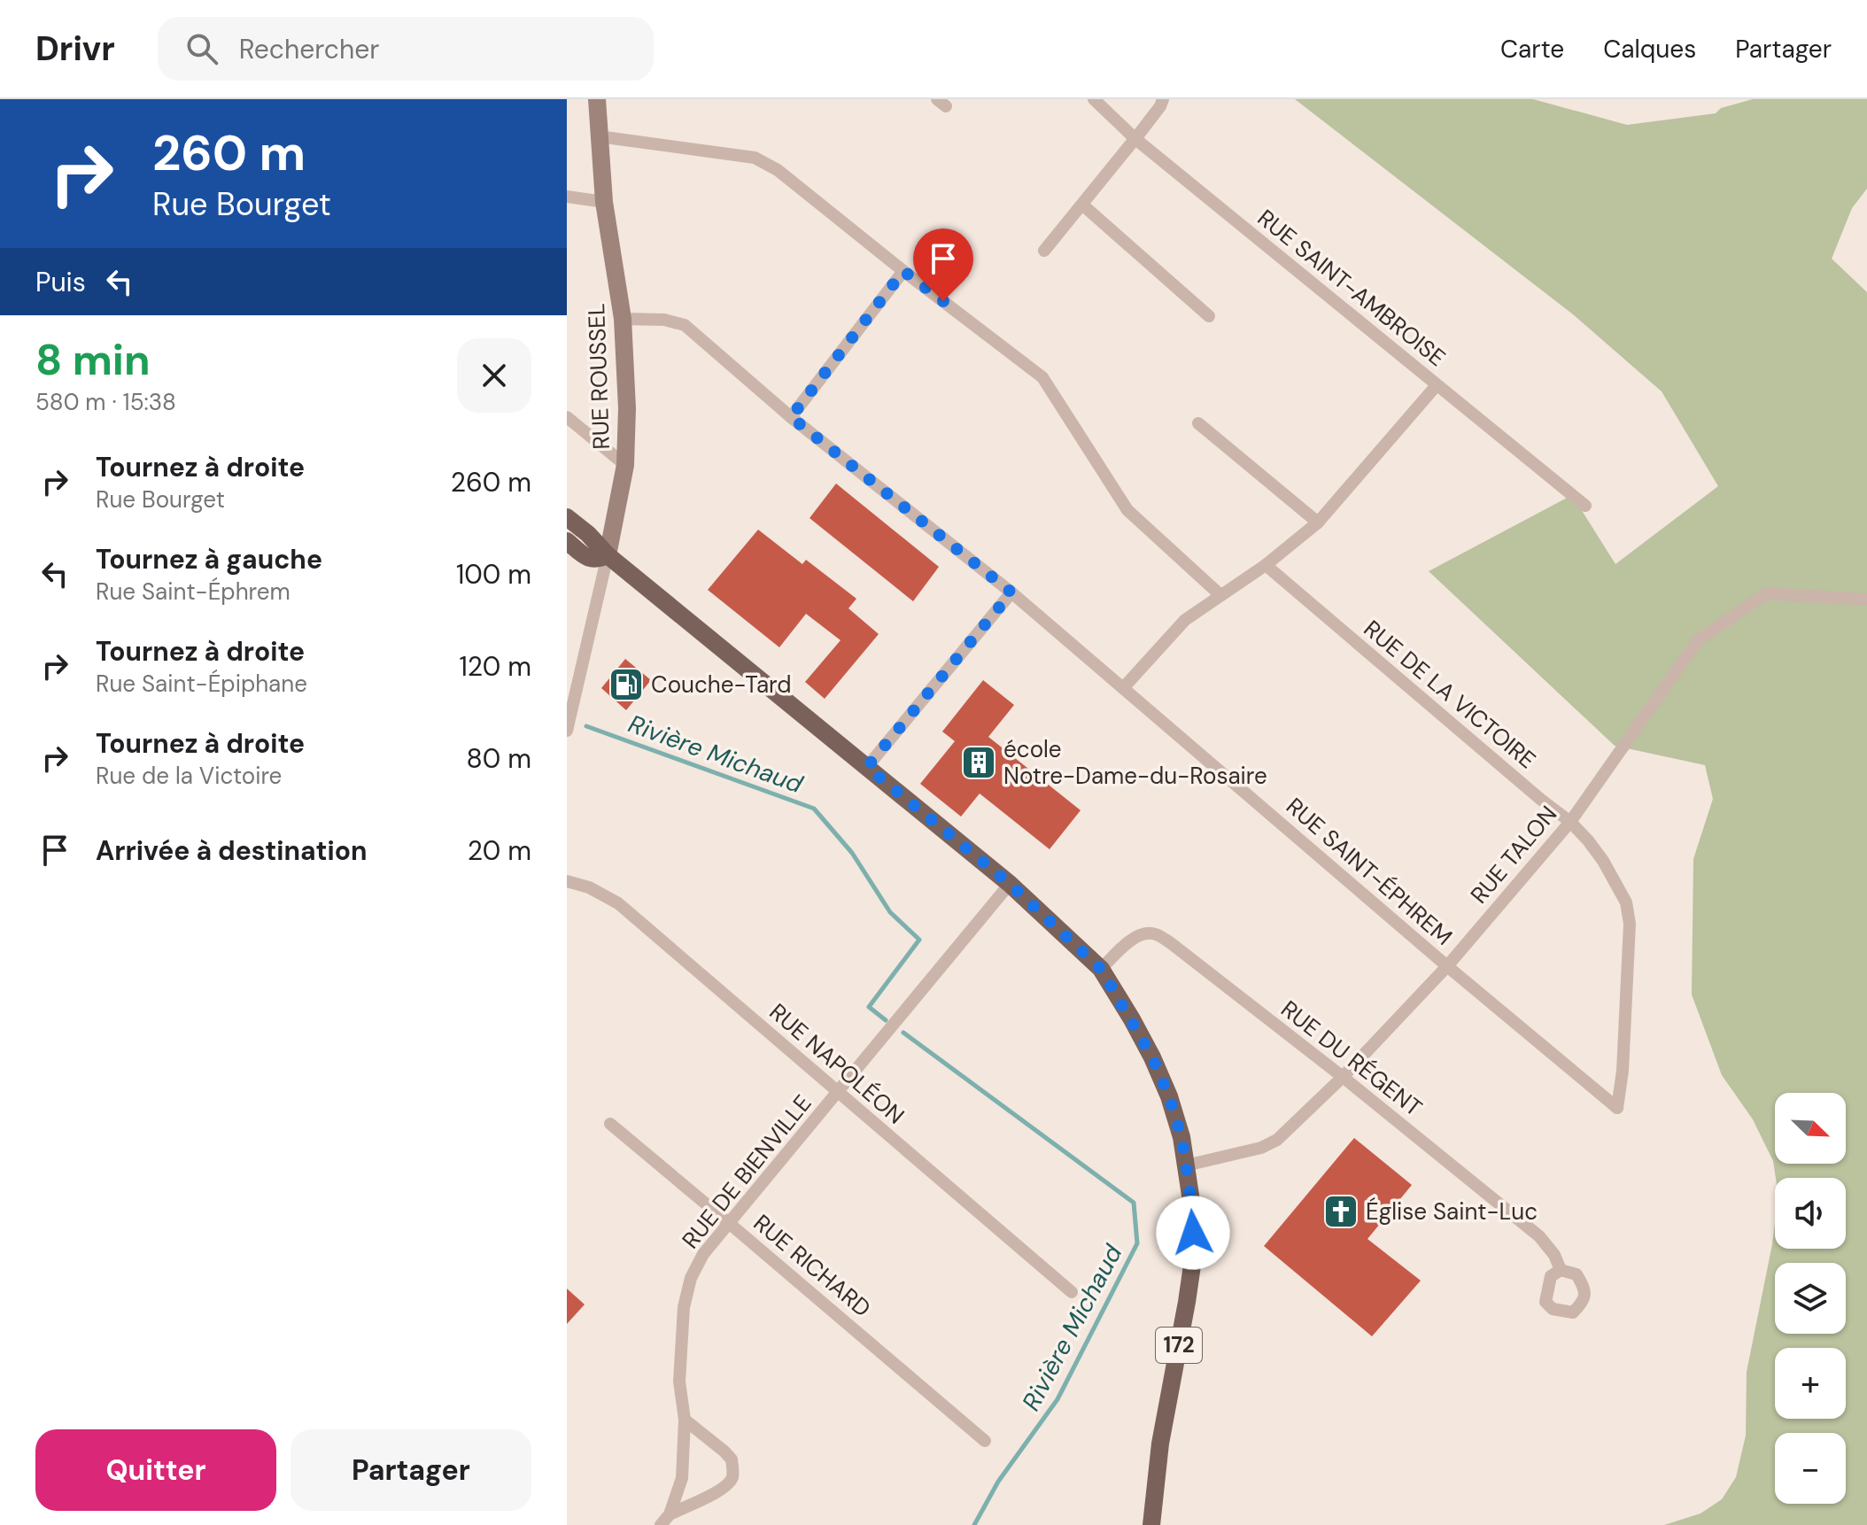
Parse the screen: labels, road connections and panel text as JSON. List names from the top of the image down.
{
  "streets": {
    "main road": ["172"],
    "street": [
      "RUE SAINT-AMBROISE",
      "RUE ROUSSEL",
      "RUE DE LA VICTOIRE",
      "RUE TALON",
      "RUE SAINT-ÉPHREM",
      "RUE DU RÉGENT",
      "RUE NAPOLÉON",
      "RUE DE BIENVILLE",
      "RUE RICHARD"
    ]
  },
  "crossings": [
    ["RUE ROUSSEL", "RUE SAINT-ÉPHREM"],
    ["RUE DE LA VICTOIRE", "RUE TALON"],
    ["RUE DE LA VICTOIRE", "RUE SAINT-ÉPHREM"],
    ["RUE TALON", "RUE SAINT-ÉPHREM"],
    ["RUE TALON", "RUE DU RÉGENT"],
    ["RUE TALON", "172"],
    ["RUE DU RÉGENT", "172"],
    ["RUE NAPOLÉON", "RUE DE BIENVILLE"],
    ["RUE DE BIENVILLE", "RUE RICHARD"]
  ],
  "water": ["Rivière Michaud"],
  "places": {
    "fuel station": ["Couche-Tard"],
    "building": ["école Notre-Dame-du-Rosaire"],
    "church": ["Église Saint-Luc"]
  },
  "north": "bottom right",
  "page": {
    "header": "Drivr",
    "search": "Rechercher",
    "nav": ["Carte", "Calques", "Partager"],
    "turn": ["260 m", "Rue Bourget"],
    "then": "Puis",
    "heading": ["8 min", "580 m · 15:38"],
    "list": [
      {
        "name": "Tournez à droite",
        "note": "Rue Bourget",
        "value": "260 m"
      },
      {
        "name": "Tournez à gauche",
        "note": "Rue Saint-Éphrem",
        "value": "100 m"
      },
      {
        "name": "Tournez à droite",
        "note": "Rue Saint-Épiphane",
        "value": "120 m"
      },
      {
        "name": "Tournez à droite",
        "note": "Rue de la Victoire",
        "value": "80 m"
      },
      {
        "name": "Arrivée à destination",
        "value": "20 m"
      }
    ],
    "map_buttons": ["+", "−"],
    "buttons": ["Quitter", "Partager"]
  }
}
